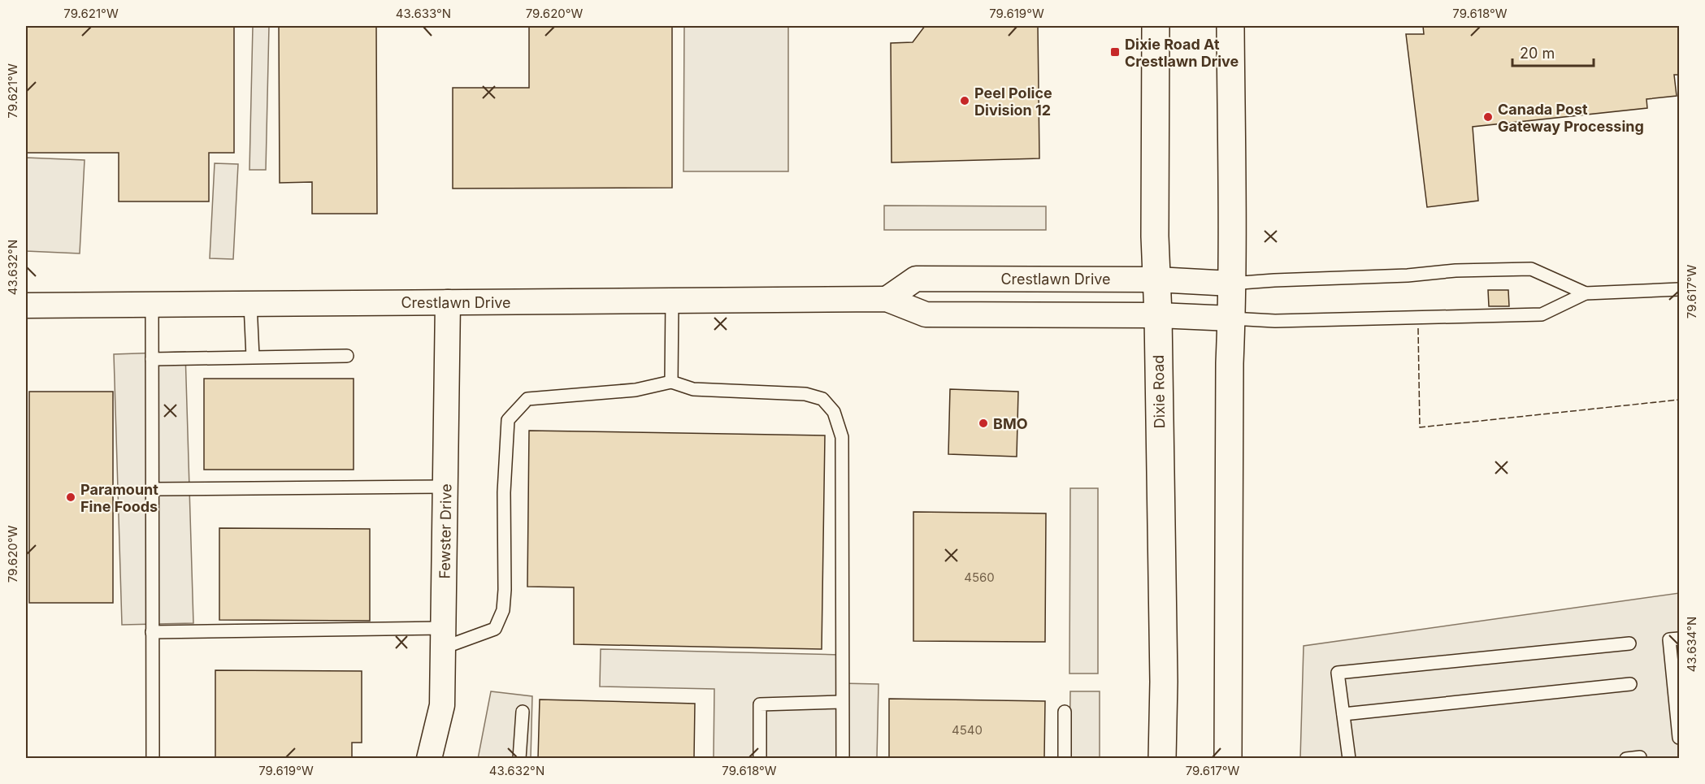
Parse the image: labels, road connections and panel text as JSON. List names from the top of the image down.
{
  "streets": {
    "main road": ["Dixie Road"],
    "street": ["Crestlawn Drive", "Fewster Drive"]
  },
  "crossings": [
    ["Crestlawn Drive", "Dixie Road"],
    ["Crestlawn Drive", "Fewster Drive"]
  ],
  "places": {
    "transit": ["Dixie Road At Crestlawn Drive"],
    "other": [
      "Peel Police Division 12",
      "Canada Post Gateway Processing",
      "BMO",
      "Paramount Fine Foods"
    ]
  },
  "house_numbers": ["4560", "4540"],
  "scale_bar": "20 m",
  "coordinates": [
    "79.621°W",
    "43.633°N",
    "79.620°W",
    "79.619°W",
    "79.618°W",
    "43.632°N",
    "79.617°W",
    "43.634°N"
  ]
}
